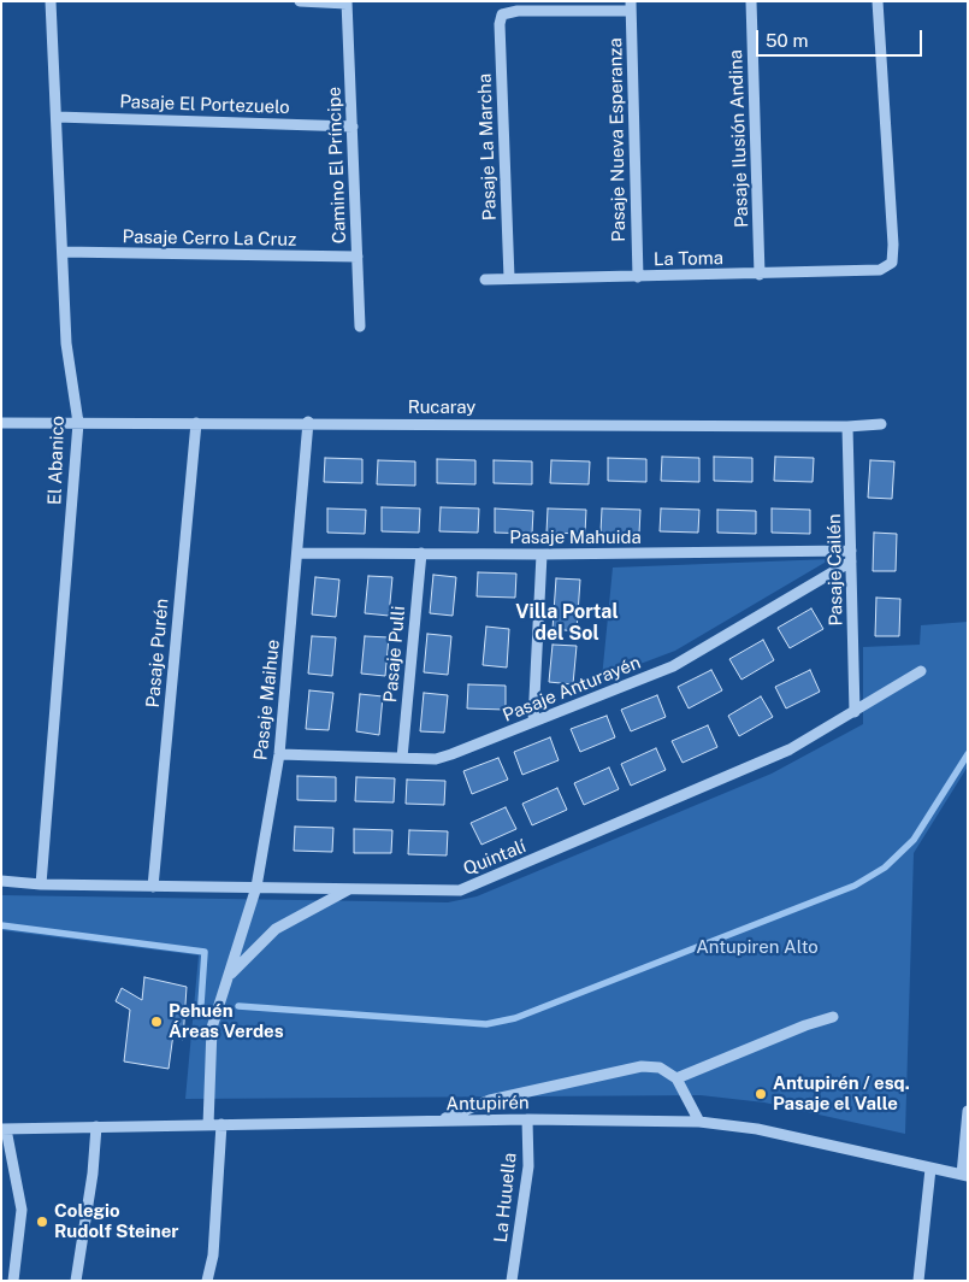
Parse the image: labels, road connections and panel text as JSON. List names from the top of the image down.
{
  "streets": {
    "street": [
      "Pasaje El Portezuelo",
      "Pasaje Ilusión Andina",
      "Pasaje Nueva Esperanza",
      "Pasaje La Marcha",
      "Camino El Príncipe",
      "Pasaje Cerro La Cruz",
      "La Toma",
      "Rucaray",
      "El Abanico",
      "Pasaje Mahuida",
      "Pasaje Cailén",
      "Pasaje Purén",
      "Pasaje Pulli",
      "Pasaje Anturayén",
      "Pasaje Maihue",
      "Quintalí",
      "Antupirén",
      "La Huuella"
    ]
  },
  "crossings": [
    ["Pasaje El Portezuelo", "Camino El Príncipe"],
    ["Pasaje El Portezuelo", "El Abanico"],
    ["Pasaje Ilusión Andina", "La Toma"],
    ["Pasaje Nueva Esperanza", "Pasaje La Marcha"],
    ["Pasaje Nueva Esperanza", "La Toma"],
    ["Pasaje La Marcha", "La Toma"],
    ["Camino El Príncipe", "Pasaje Cerro La Cruz"],
    ["Pasaje Cerro La Cruz", "El Abanico"],
    ["Rucaray", "El Abanico"],
    ["Rucaray", "Pasaje Cailén"],
    ["Rucaray", "Pasaje Purén"],
    ["Rucaray", "Pasaje Maihue"],
    ["El Abanico", "Quintalí"],
    ["Pasaje Mahuida", "Pasaje Cailén"],
    ["Pasaje Mahuida", "Pasaje Pulli"],
    ["Pasaje Mahuida", "Pasaje Anturayén"],
    ["Pasaje Mahuida", "Pasaje Maihue"],
    ["Pasaje Cailén", "Pasaje Anturayén"],
    ["Pasaje Cailén", "Quintalí"],
    ["Pasaje Purén", "Quintalí"],
    ["Pasaje Pulli", "Pasaje Anturayén"],
    ["Pasaje Anturayén", "Pasaje Maihue"],
    ["Pasaje Maihue", "Quintalí"],
    ["Pasaje Maihue", "Antupirén"],
    ["Antupirén", "La Huuella"]
  ],
  "districts": ["Villa Portal del Sol"],
  "parks": ["Antupiren Alto"],
  "places": ["Pehuén Áreas Verdes", "Antupirén / esq. Pasaje el Valle", "Colegio Rudolf Steiner"],
  "scale_bar": "50 m"
}
